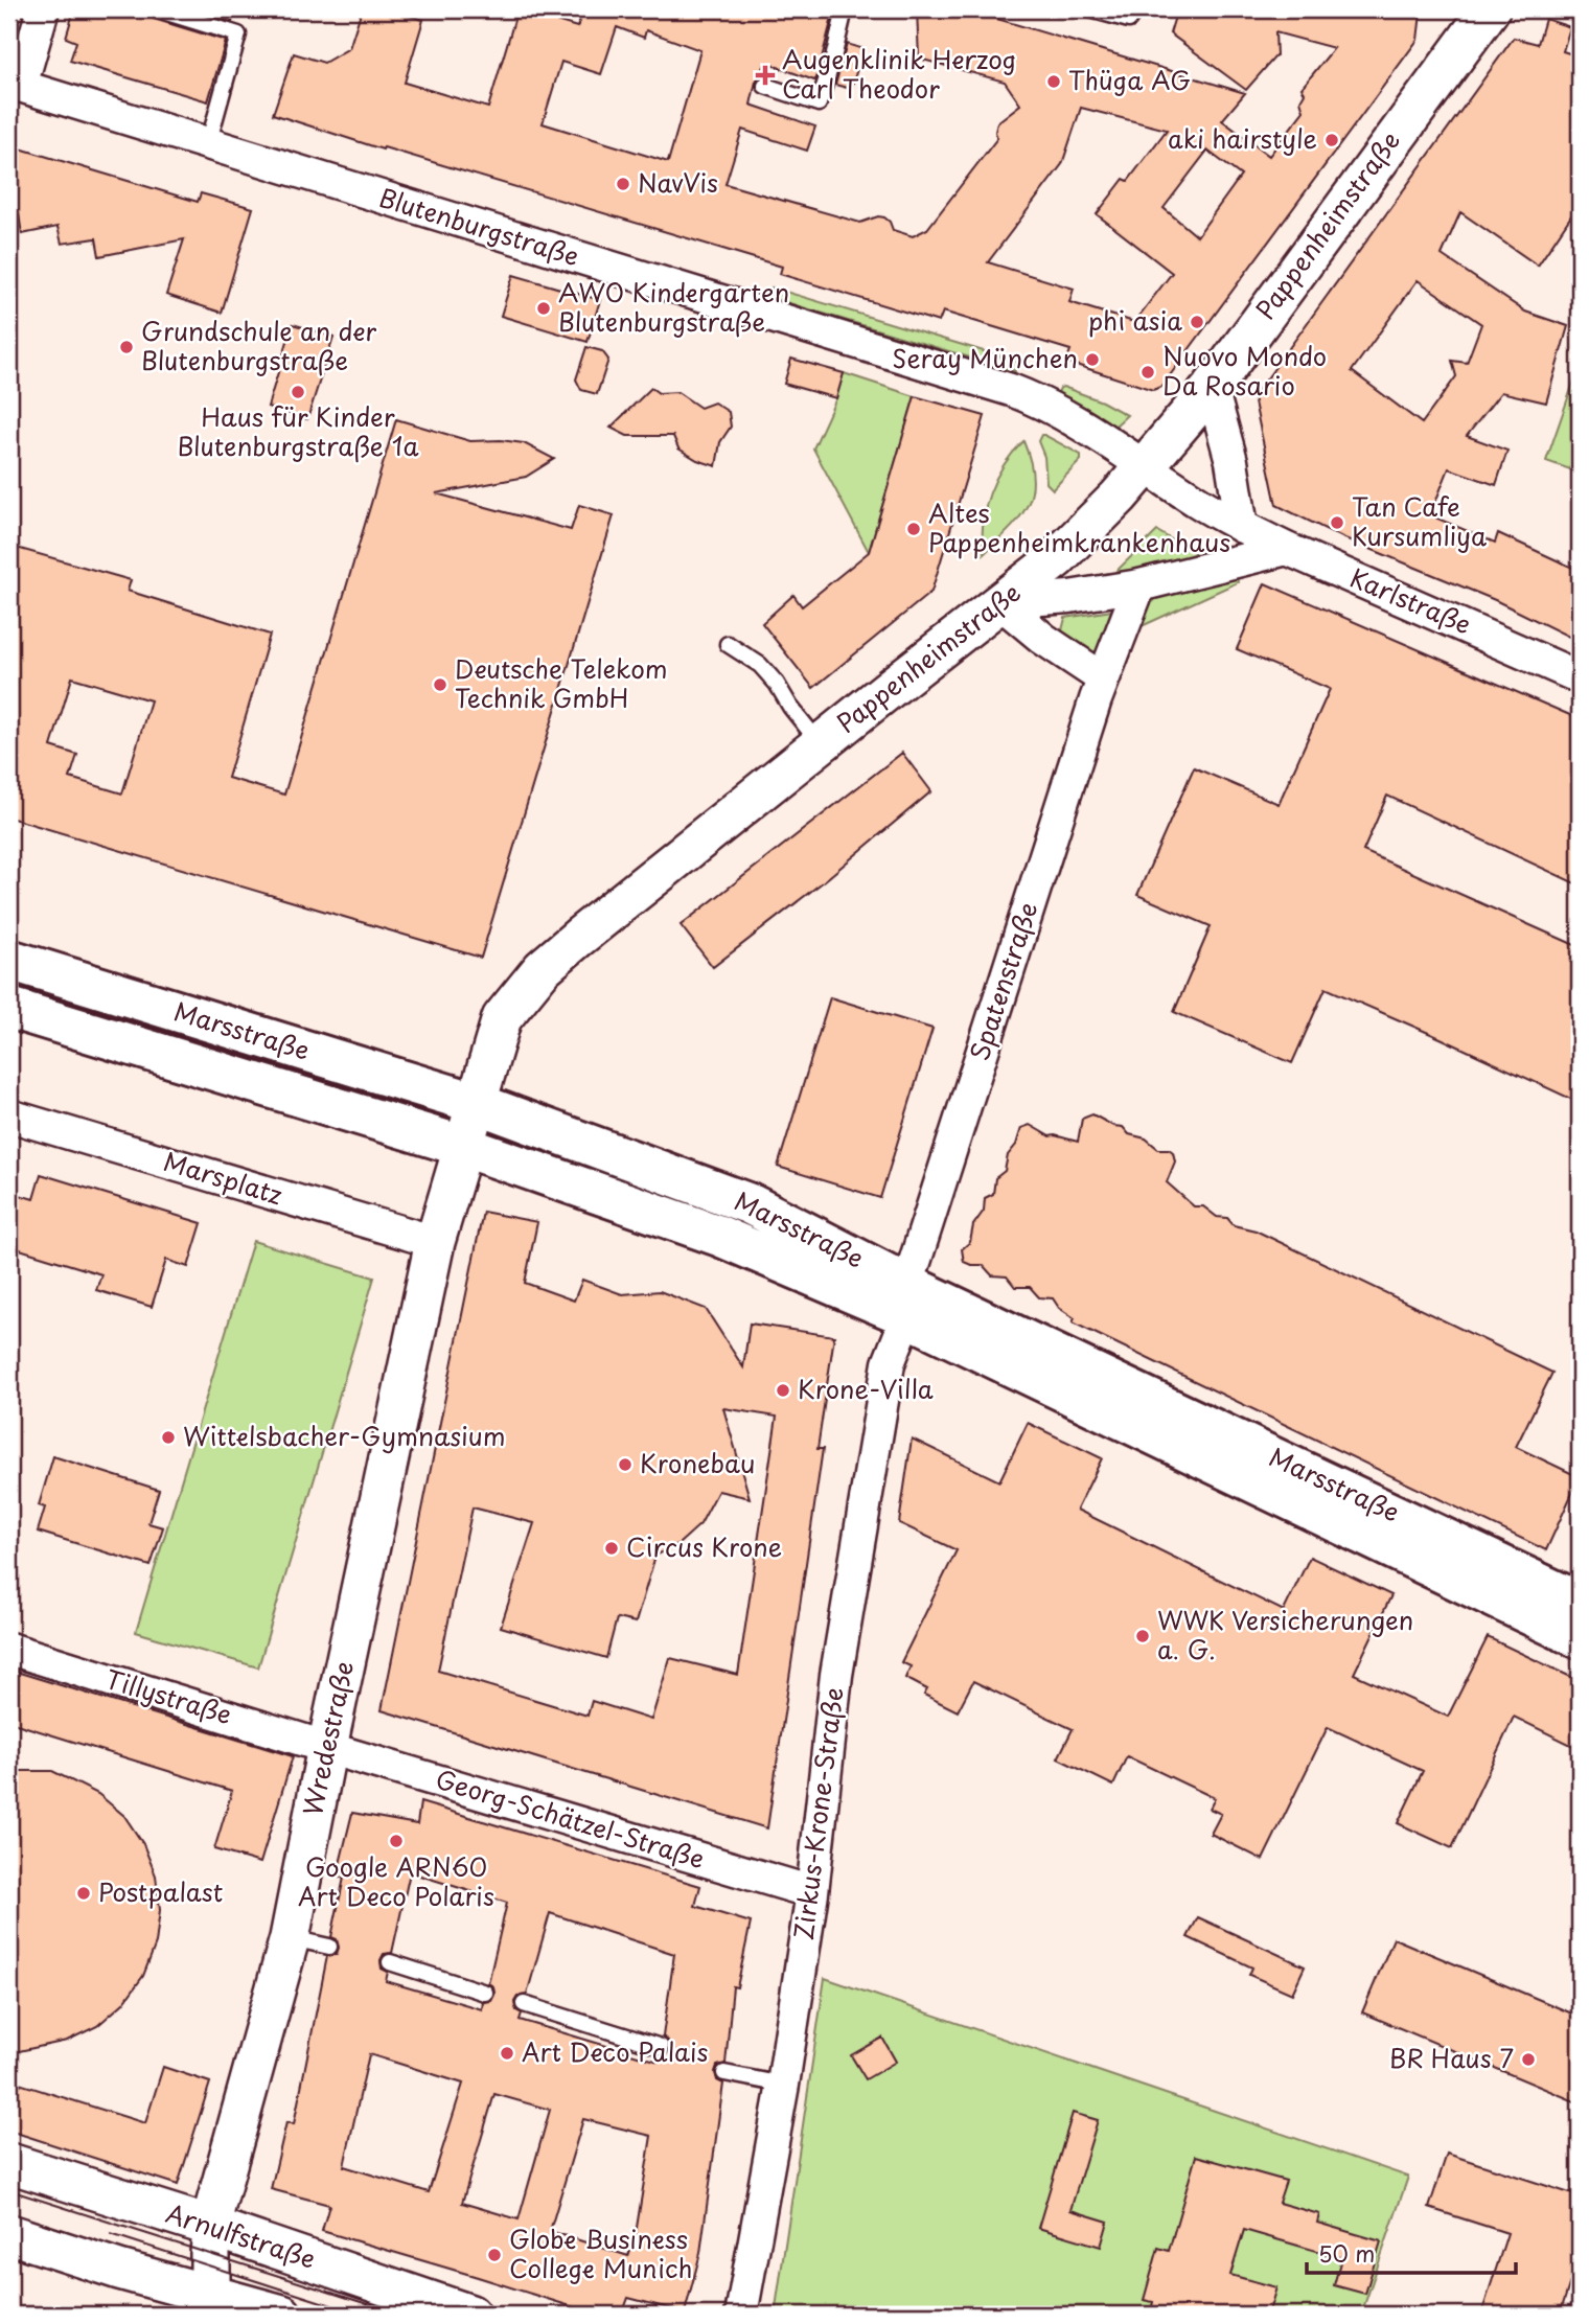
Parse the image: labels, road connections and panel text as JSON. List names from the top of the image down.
{
  "streets": {
    "main road": ["Marsstraße"],
    "street": [
      "Pappenheimstraße",
      "Blutenburgstraße",
      "Karlstraße",
      "Spatenstraße",
      "Marsplatz",
      "Tillystraße",
      "Wredestraße",
      "Zirkus-Krone-Straße",
      "Georg-Schätzel-Straße",
      "Arnulfstraße"
    ]
  },
  "crossings": [
    ["Pappenheimstraße", "Blutenburgstraße"],
    ["Pappenheimstraße", "Karlstraße"],
    ["Pappenheimstraße", "Marsstraße"],
    ["Pappenheimstraße", "Wredestraße"],
    ["Blutenburgstraße", "Karlstraße"],
    ["Spatenstraße", "Marsstraße"],
    ["Spatenstraße", "Zirkus-Krone-Straße"],
    ["Marsstraße", "Wredestraße"],
    ["Marsstraße", "Zirkus-Krone-Straße"],
    ["Marsplatz", "Wredestraße"],
    ["Tillystraße", "Wredestraße"],
    ["Tillystraße", "Georg-Schätzel-Straße"],
    ["Wredestraße", "Georg-Schätzel-Straße"],
    ["Wredestraße", "Arnulfstraße"],
    ["Zirkus-Krone-Straße", "Georg-Schätzel-Straße"]
  ],
  "places": {
    "health": ["Augenklinik Herzog Carl Theodor"],
    "other": [
      "Thüga AG",
      "aki hairstyle",
      "NavVis",
      "AWO Kindergarten Blutenburgstraße",
      "phi asia",
      "Grundschule an der Blutenburgstraße",
      "Seray München",
      "Nuovo Mondo Da Rosario",
      "Haus für Kinder Blutenburgstraße 1a",
      "Tan Cafe Kursumliya",
      "Altes Pappenheimkrankenhaus",
      "Deutsche Telekom Technik GmbH",
      "Krone-Villa",
      "Wittelsbacher-Gymnasium",
      "Kronebau",
      "Circus Krone",
      "WWK Versicherungen a. G.",
      "Google ARN60 Art Deco Polaris",
      "Postpalast",
      "Art Deco Palais",
      "BR Haus 7",
      "Globe Business College Munich"
    ]
  },
  "scale_bar": "50 m"
}
